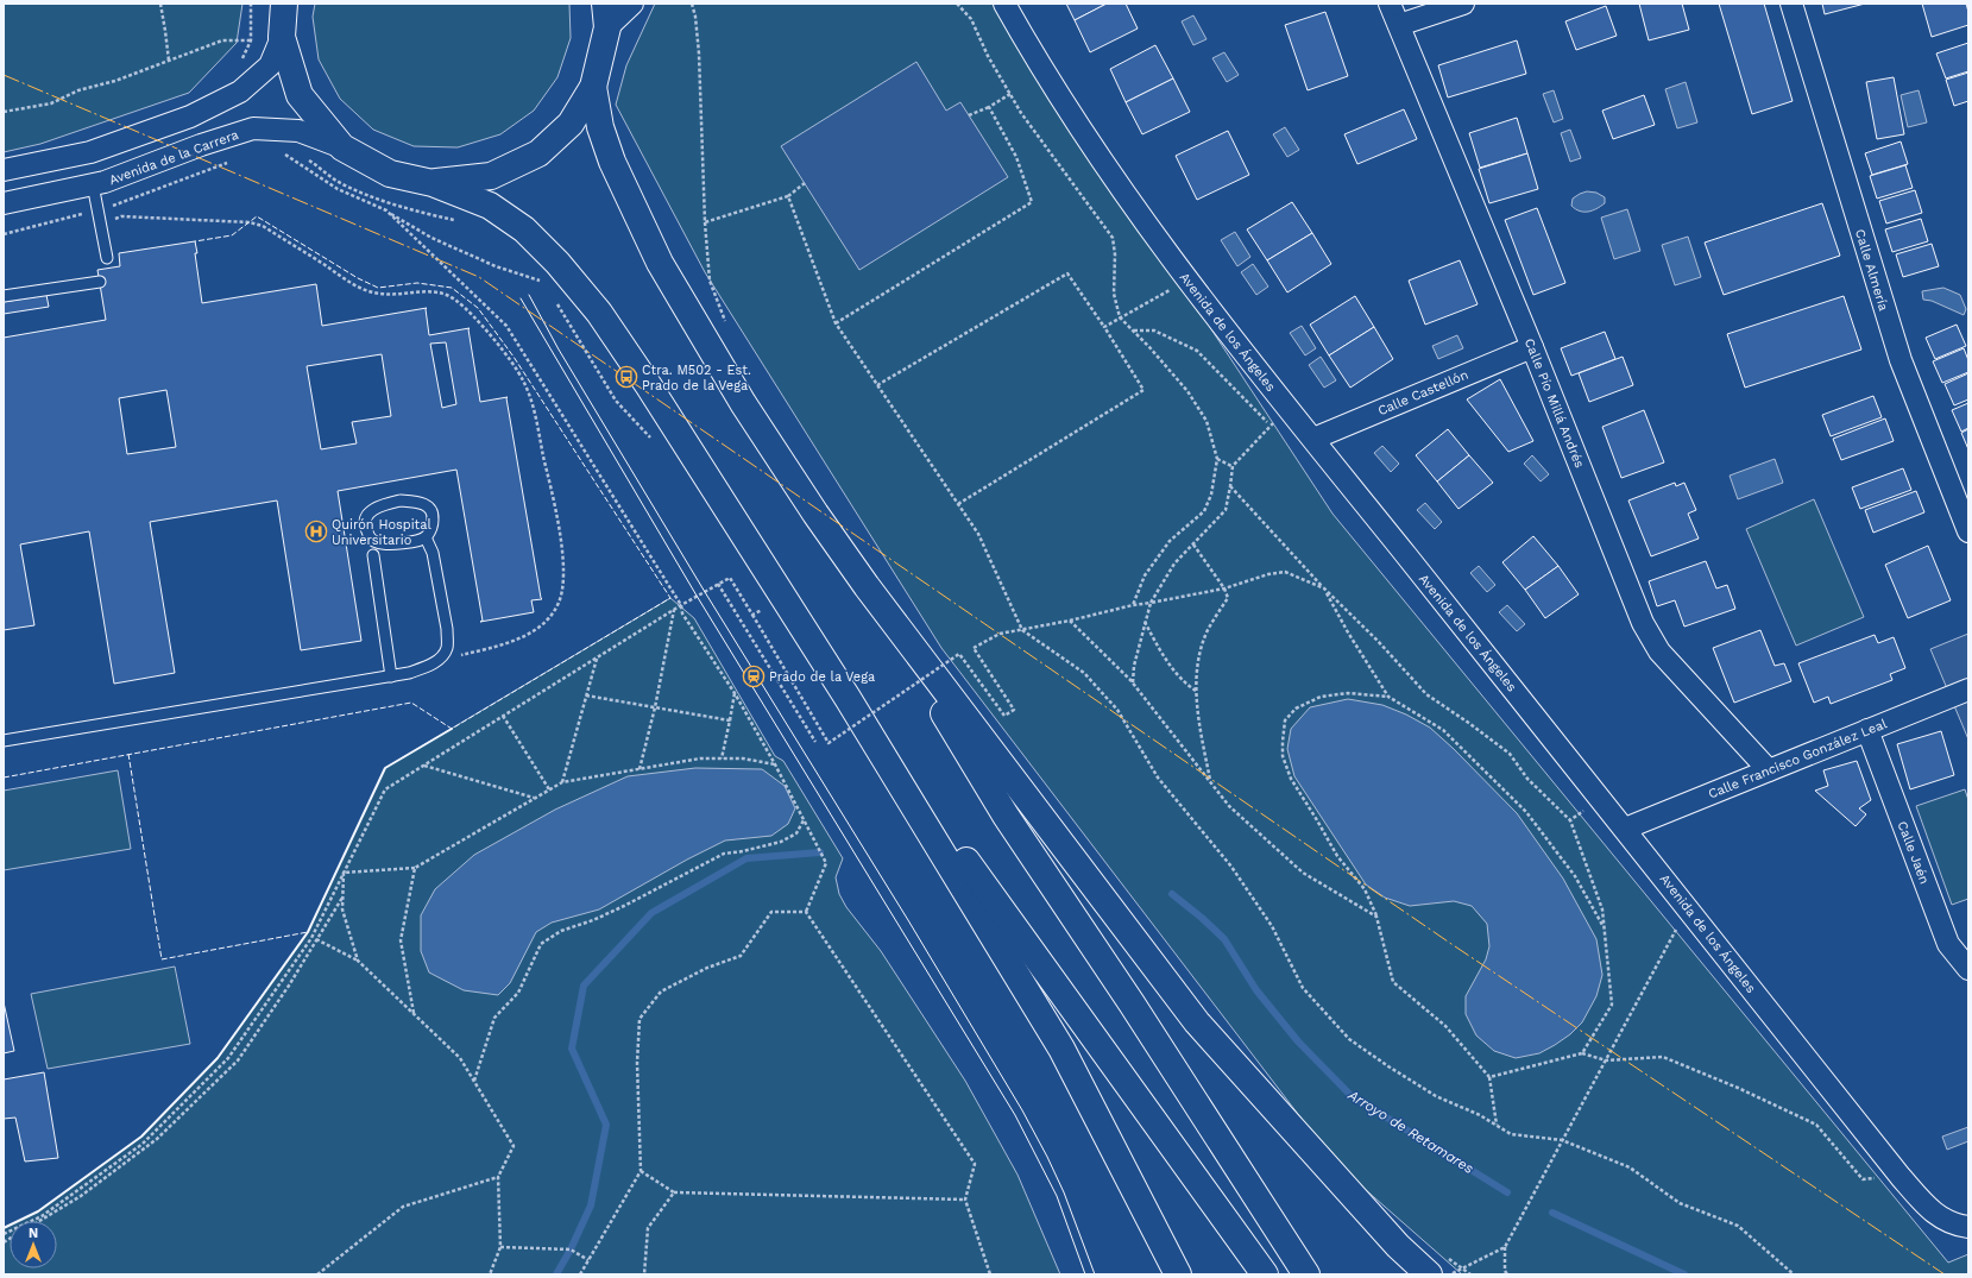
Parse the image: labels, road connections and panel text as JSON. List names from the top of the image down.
{
  "streets": {
    "street": [
      "Avenida de la Carrera",
      "Calle Almería",
      "Avenida de los Ángeles",
      "Calle Castellón",
      "Calle Pío Millá Andrés",
      "Calle Francisco González Leal",
      "Calle Jaén"
    ]
  },
  "crossings": [
    ["Avenida de los Ángeles", "Calle Castellón"],
    ["Avenida de los Ángeles", "Calle Francisco González Leal"],
    ["Calle Castellón", "Calle Pío Millá Andrés"],
    ["Calle Pío Millá Andrés", "Calle Francisco González Leal"],
    ["Calle Francisco González Leal", "Calle Jaén"]
  ],
  "water": ["Arroyo de Retamares"],
  "places": {
    "bus stop": ["Ctra. M502 - Est. Prado de la Vega"],
    "hospital": ["Quirón Hospital Universitario"],
    "station": ["Prado de la Vega"]
  },
  "north": "top"
}
